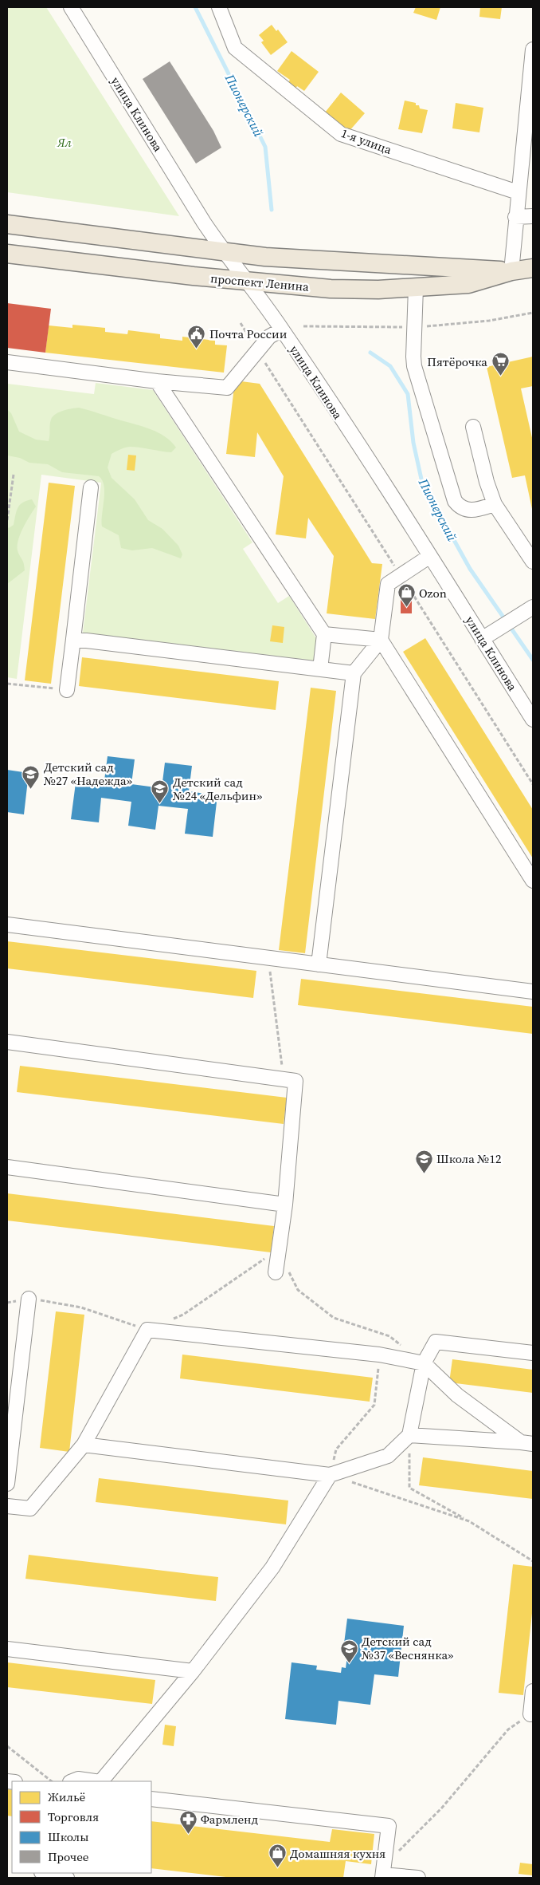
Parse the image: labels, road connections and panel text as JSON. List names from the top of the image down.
{
  "streets": {
    "main road": ["проспект Ленина"],
    "street": ["улица Клинова", "1-я улица"]
  },
  "crossings": [
    ["улица Клинова", "проспект Ленина"]
  ],
  "water": ["Пионерский"],
  "parks": ["Ял"],
  "places": {
    "public building": ["Почта России"],
    "supermarket": ["Пятёрочка"],
    "shop": ["Ozon", "Домашняя кухня"],
    "school or university": [
      "Детский сад №27 «Надежда»",
      "Детский сад №24 «Дельфин»",
      "Школа №12",
      "Детский сад №37 «Веснянка»"
    ],
    "pharmacy": ["Фармленд"]
  },
  "legend": [
    "Жильё",
    "Торговля",
    "Школы",
    "Прочее"
  ]
}
